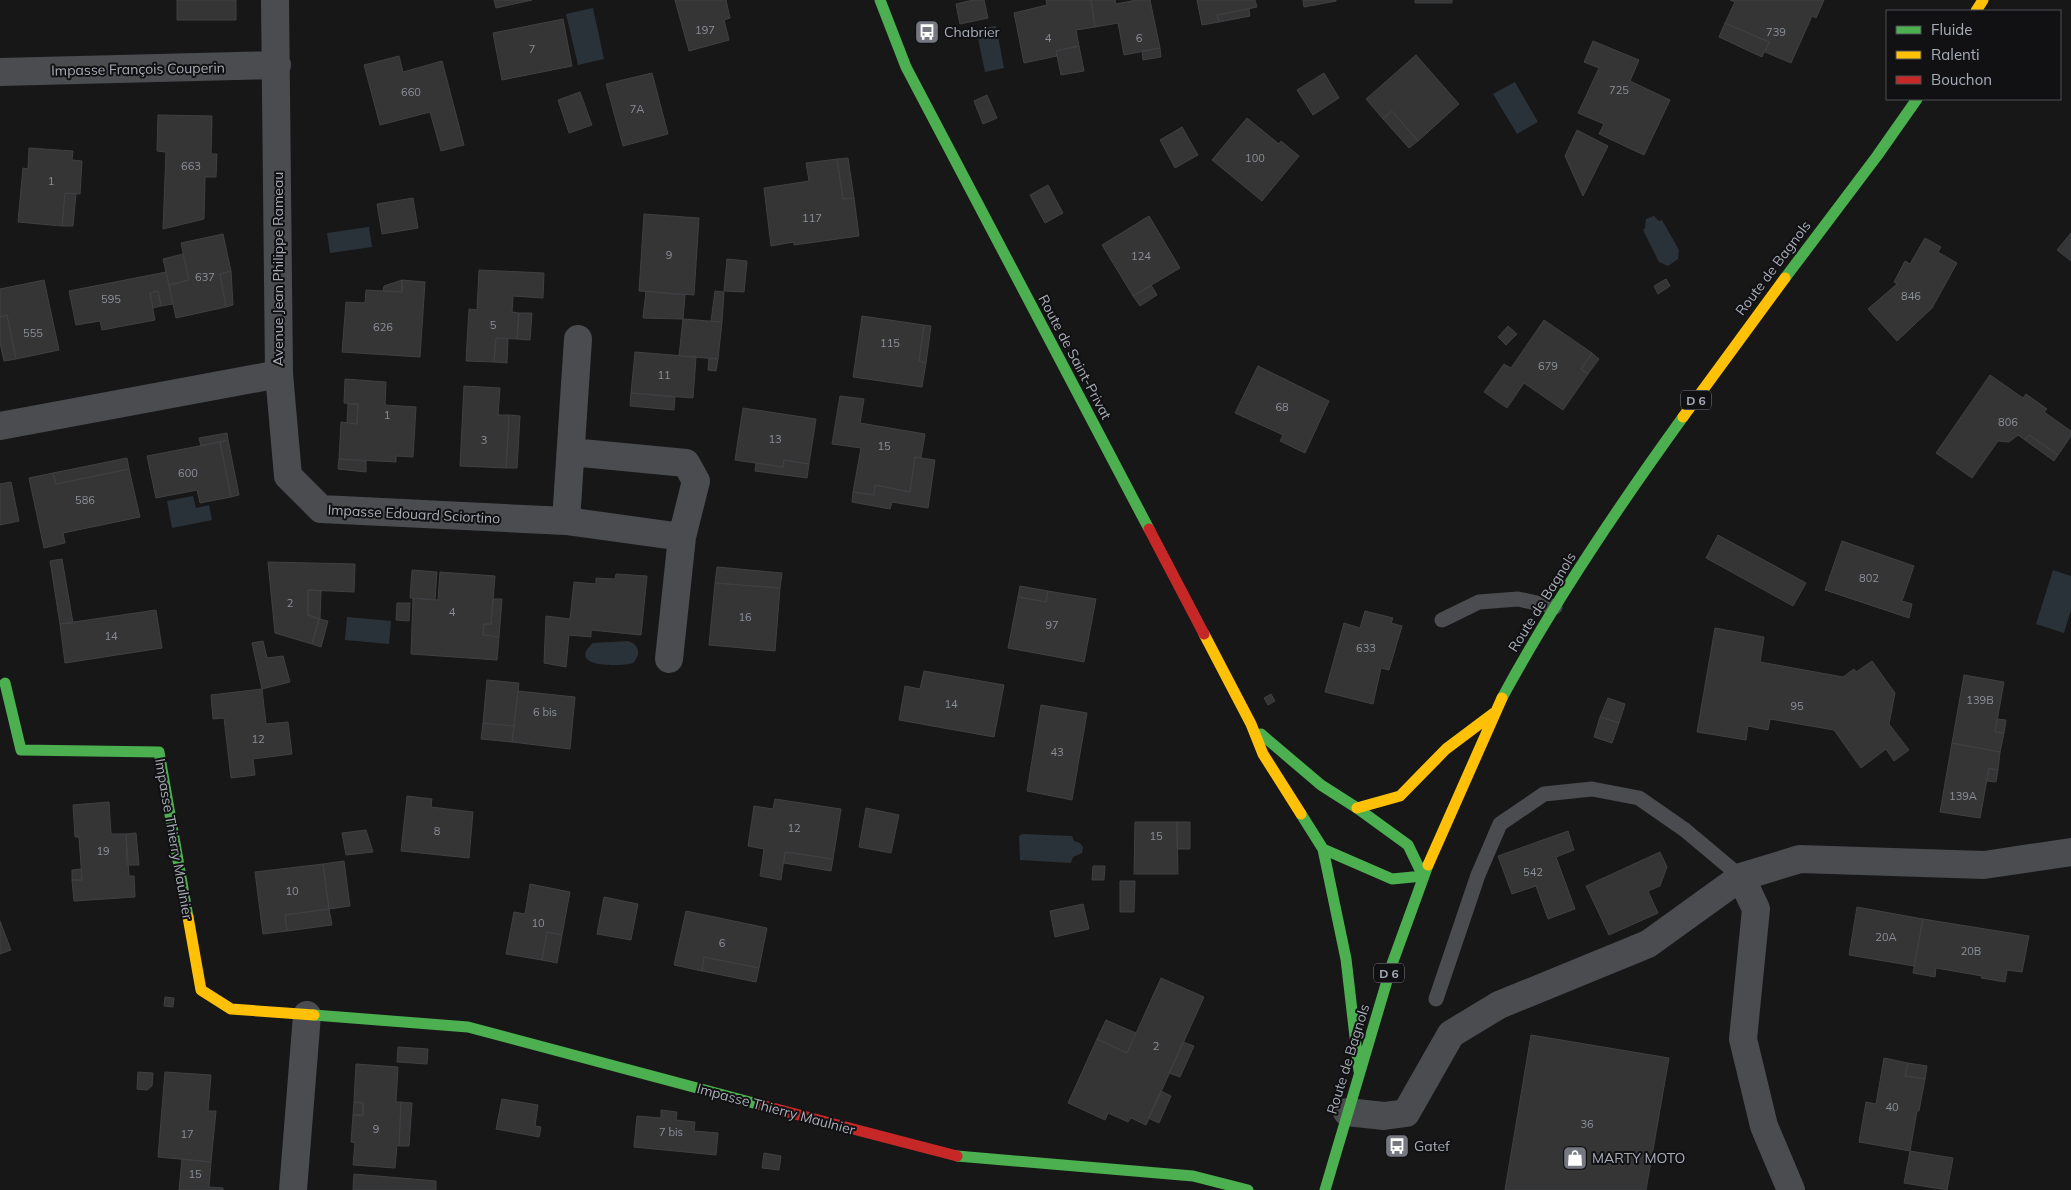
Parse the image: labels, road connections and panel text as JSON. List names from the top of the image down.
{
  "streets": {
    "street": [
      "Impasse François Couperin",
      "Route de Bagnols",
      "Avenue Jean Philippe Rameau",
      "Route de Saint-Privat",
      "D 6",
      "Impasse Edouard Sciortino",
      "Impasse Thierry Maulnier"
    ]
  },
  "crossings": [
    ["Impasse François Couperin", "Avenue Jean Philippe Rameau"],
    ["Avenue Jean Philippe Rameau", "Impasse Edouard Sciortino"]
  ],
  "places": {
    "bus stop": ["Chabrier", "Gatef"],
    "shop": ["MARTY MOTO"]
  },
  "house_numbers": [
    "197",
    "739",
    "4",
    "6",
    "7",
    "725",
    "660",
    "7A",
    "100",
    "663",
    "1",
    "117",
    "9",
    "124",
    "637",
    "846",
    "595",
    "5",
    "626",
    "555",
    "115",
    "679",
    "11",
    "68",
    "1",
    "806",
    "13",
    "3",
    "15",
    "600",
    "586",
    "802",
    "2",
    "4",
    "16",
    "97",
    "14",
    "633",
    "139B",
    "14",
    "95",
    "6 bis",
    "12",
    "43",
    "139A",
    "12",
    "8",
    "15",
    "19",
    "542",
    "10",
    "10",
    "20A",
    "6",
    "20B",
    "2",
    "40",
    "36",
    "9",
    "7 bis",
    "17",
    "15"
  ],
  "legend": ["Fluide", "Ralenti", "Bouchon"]
}
